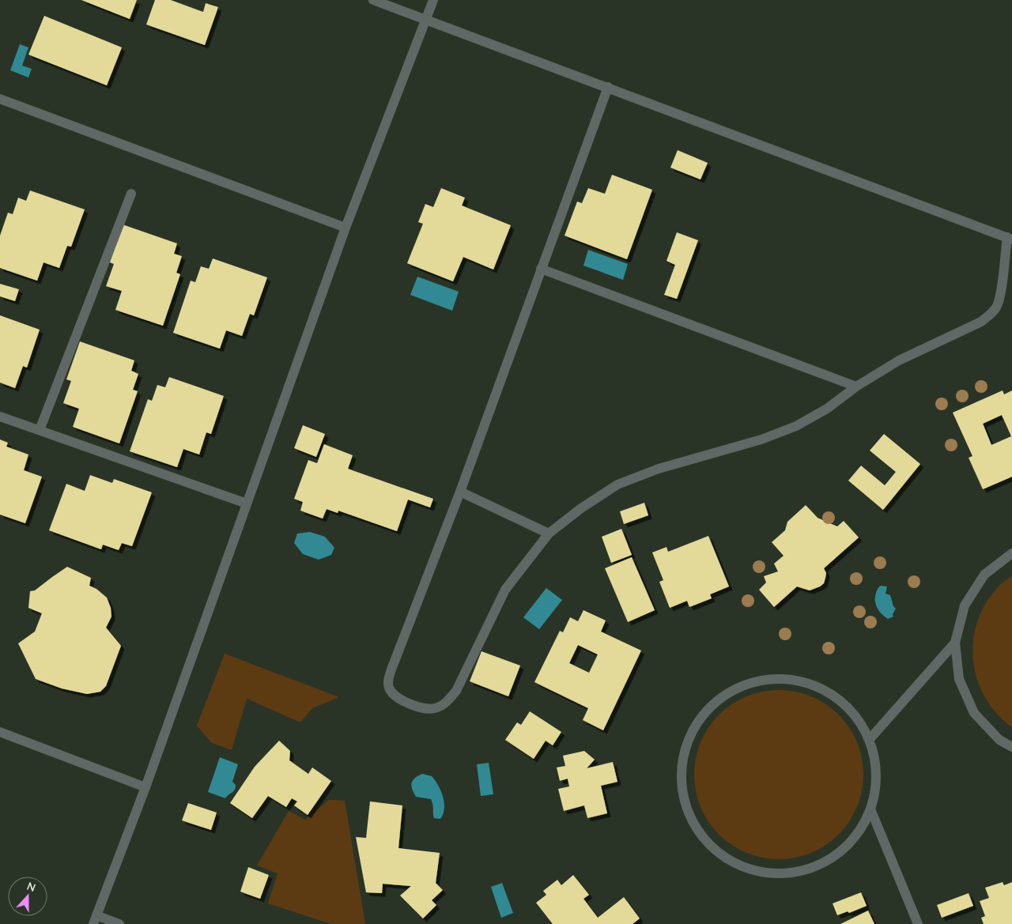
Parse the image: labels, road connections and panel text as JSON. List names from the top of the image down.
{
  "north": "top"
}
